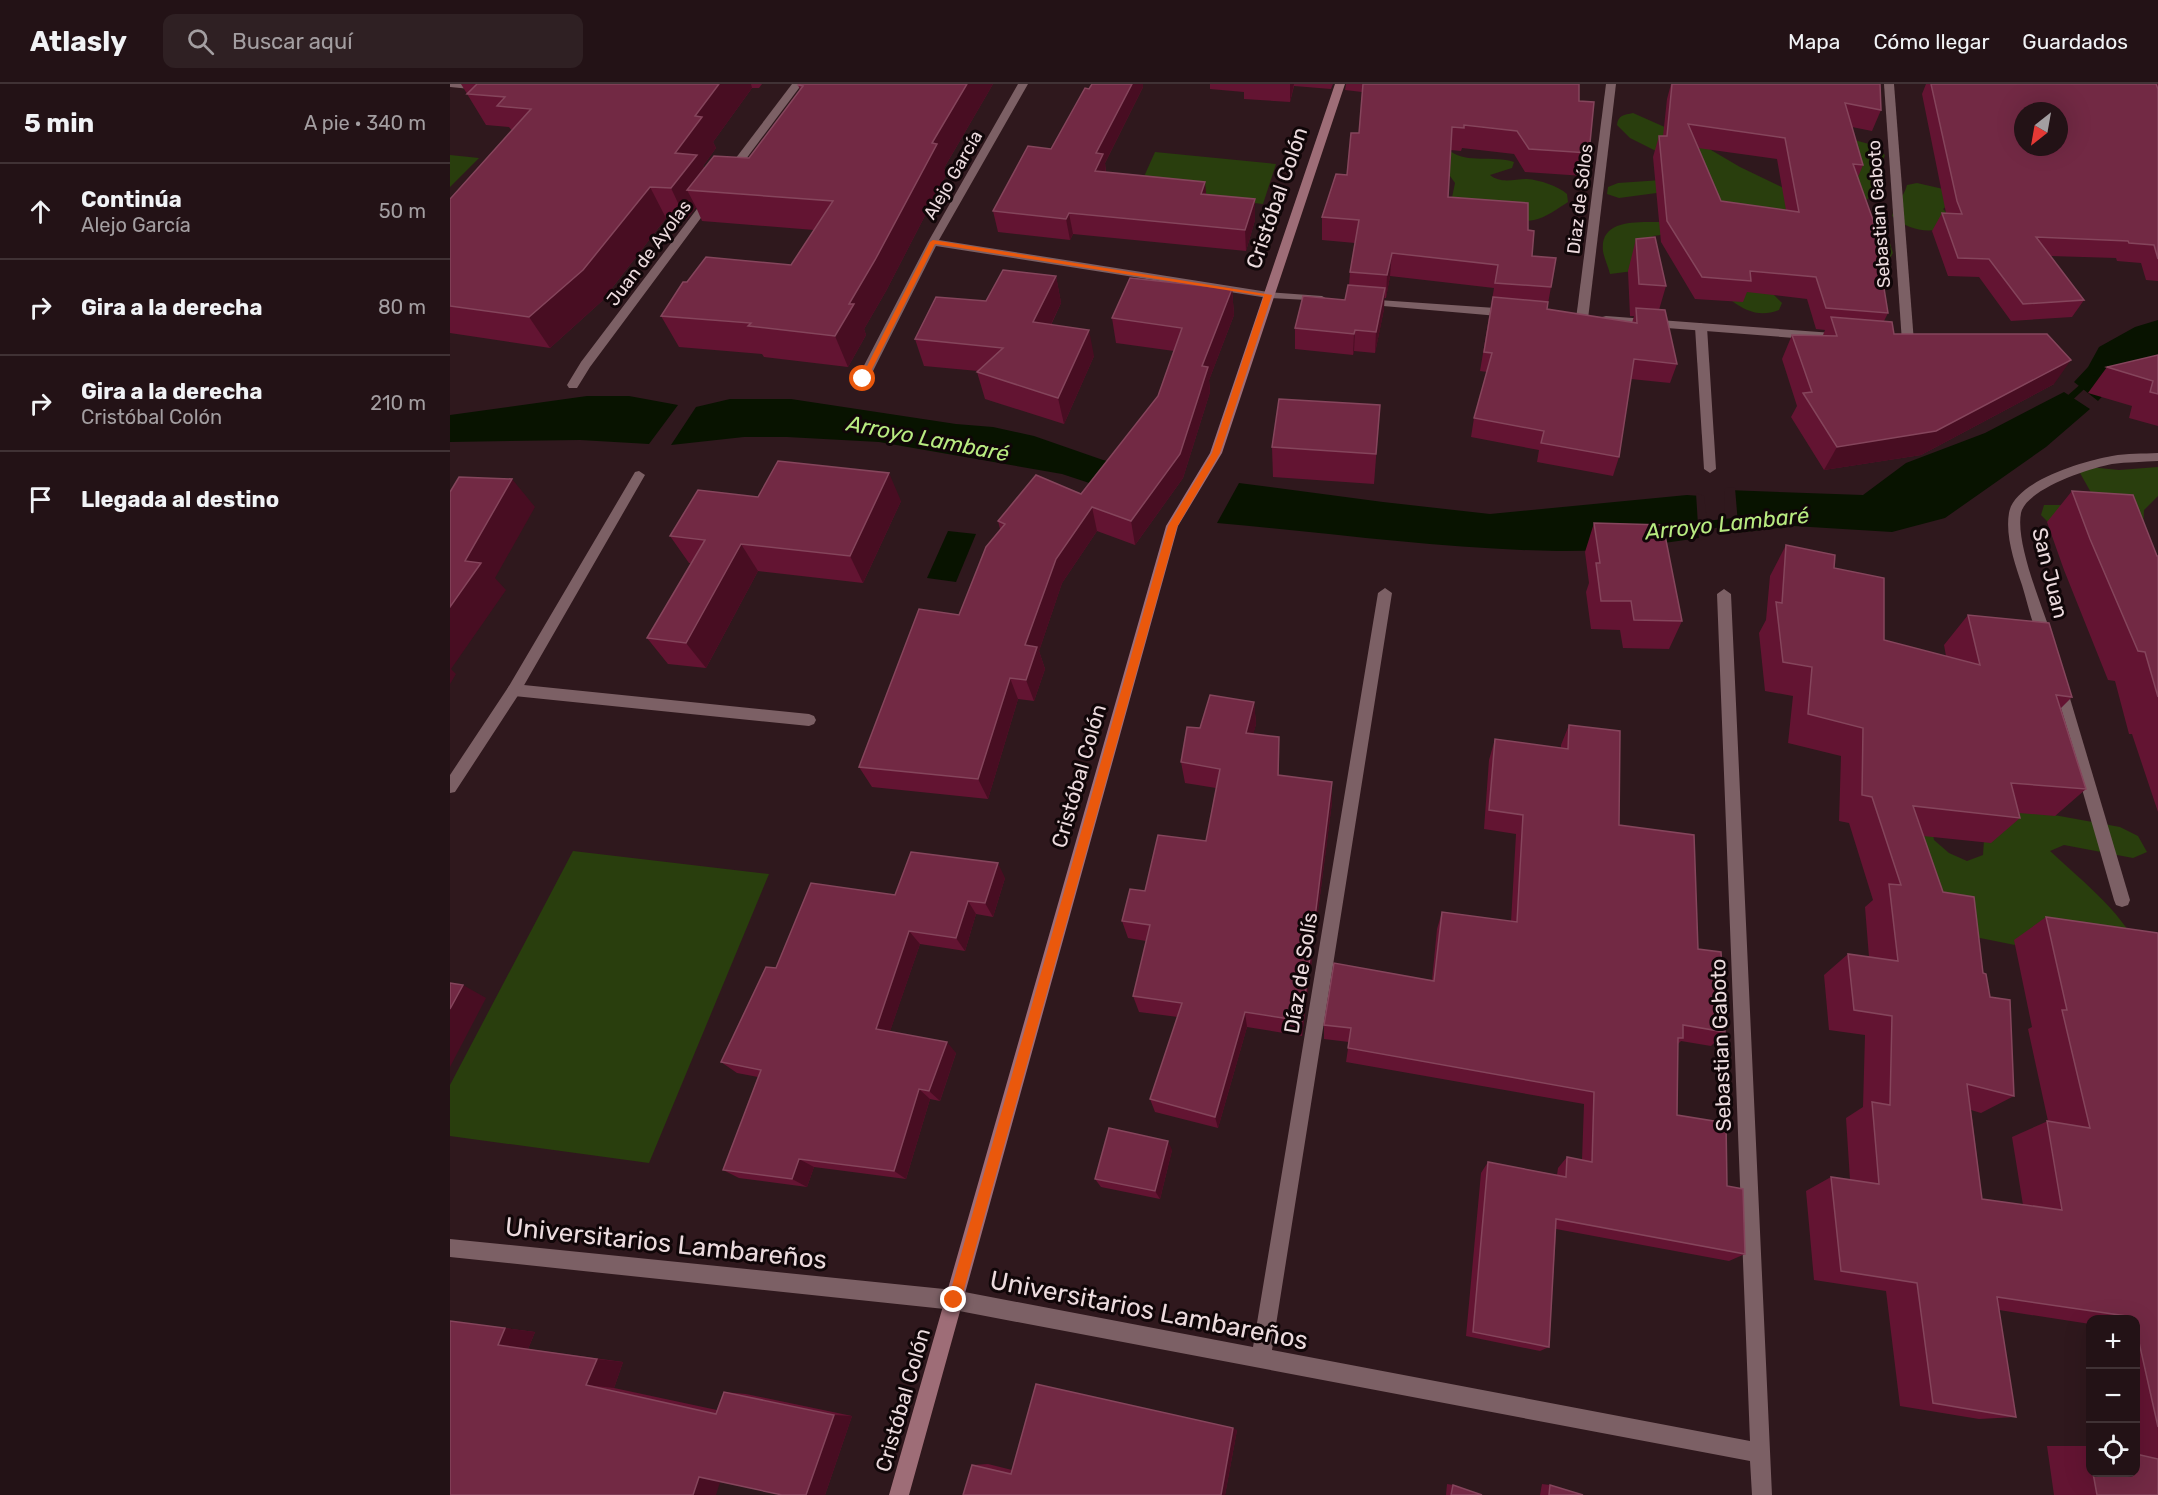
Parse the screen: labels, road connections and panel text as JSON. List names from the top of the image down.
{
  "streets": {
    "street": [
      "Alejo García",
      "Cristóbal Colón",
      "Diaz de Sólos",
      "Sebastian Gaboto",
      "Juan de Ayolas",
      "San Juan",
      "Díaz de Solís",
      "Universitarios Lambareños"
    ]
  },
  "crossings": [
    ["Cristóbal Colón", "Universitarios Lambareños"],
    ["Sebastian Gaboto", "Universitarios Lambareños"],
    ["Díaz de Solís", "Universitarios Lambareños"]
  ],
  "water": ["Arroyo Lambaré"],
  "north": "bottom left",
  "page": {
    "header": "Atlasly",
    "search": "Buscar aquí",
    "nav": ["Mapa", "Cómo llegar", "Guardados"],
    "heading": ["5 min", "A pie · 340 m"],
    "list": [
      ["Continúa", "Alejo García", "50 m"],
      ["Gira a la derecha", "80 m"],
      ["Gira a la derecha", "Cristóbal Colón", "210 m"],
      "Llegada al destino"
    ],
    "map_buttons": ["+", "−"]
  }
}
